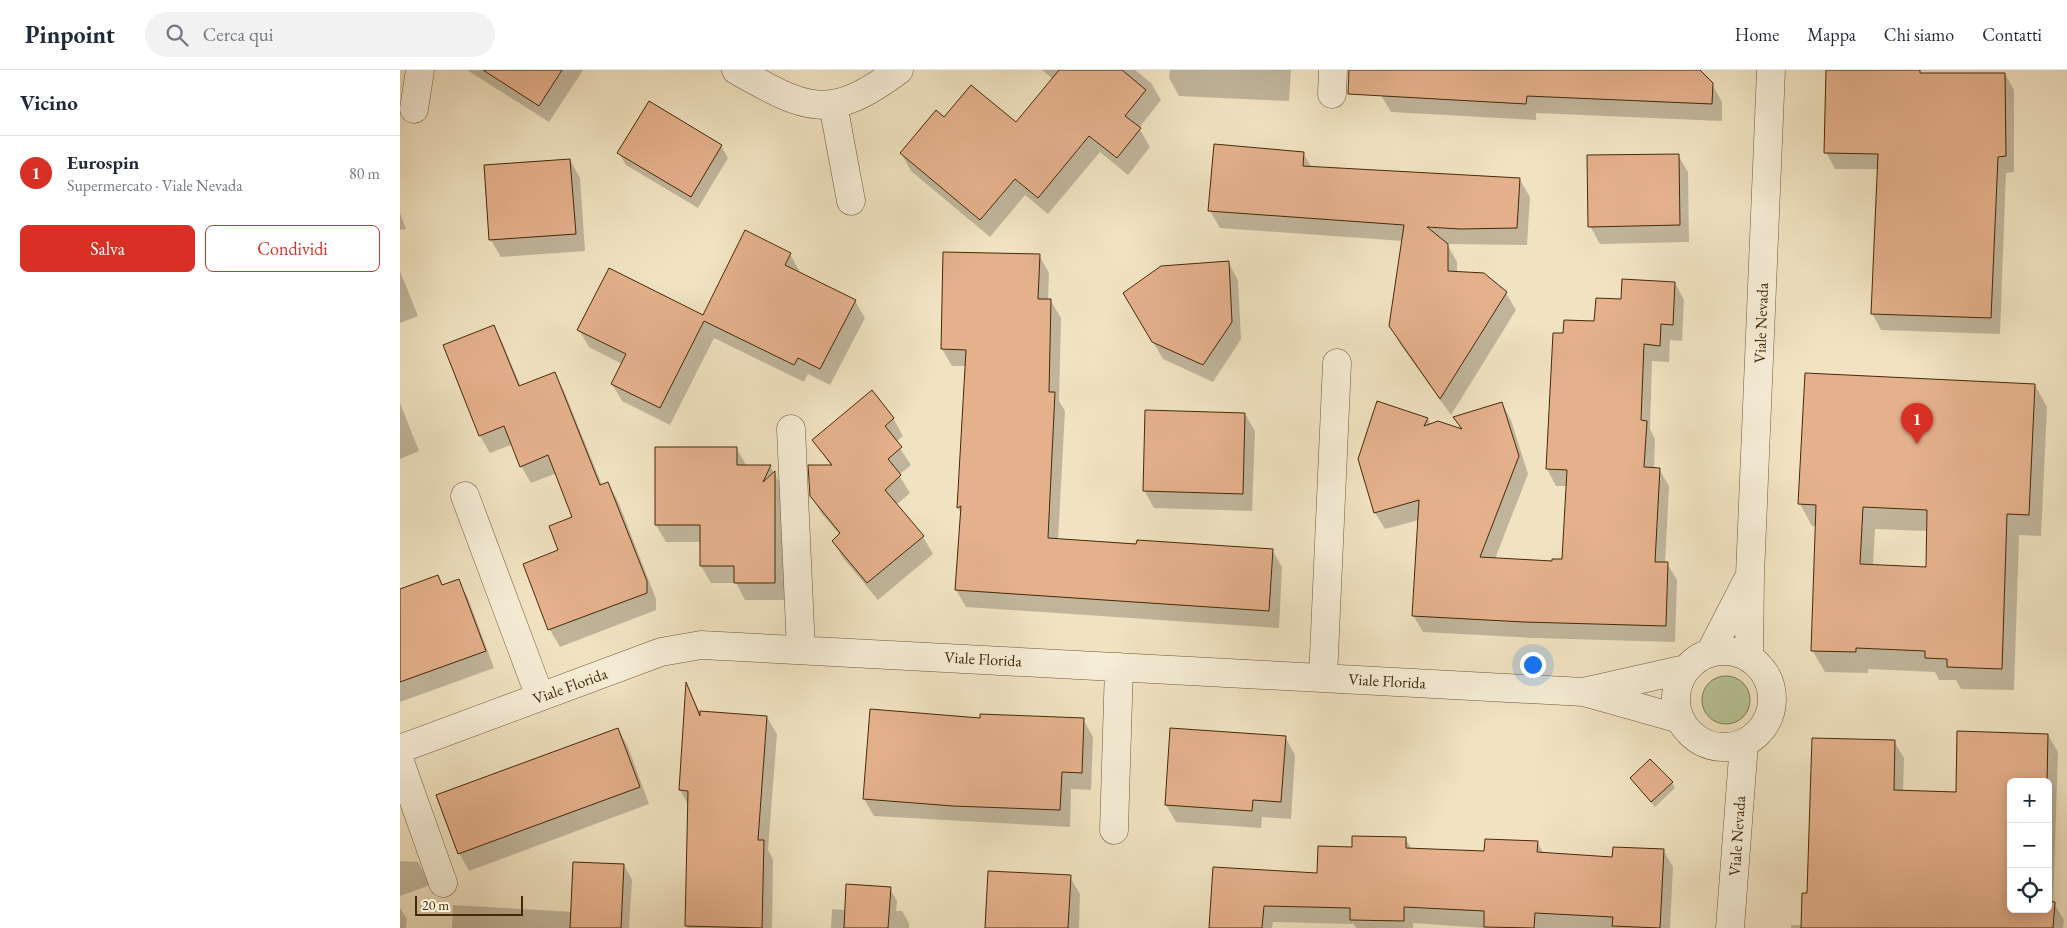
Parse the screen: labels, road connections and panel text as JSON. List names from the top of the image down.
{
  "streets": {
    "street": ["Viale Nevada", "Viale Florida"]
  },
  "crossings": [
    ["Viale Nevada", "Viale Florida"]
  ],
  "scale_bar": "20 m",
  "page": {
    "header": "Pinpoint",
    "search": "Cerca qui",
    "nav": [
      "Home",
      "Mappa",
      "Chi siamo",
      "Contatti"
    ],
    "heading": "Vicino",
    "list": [
      {
        "mark": "1",
        "name": "Eurospin",
        "note": "Supermercato · Viale Nevada",
        "value": "80 m"
      }
    ],
    "buttons": ["Salva", "Condividi"],
    "pins": "1",
    "map_buttons": ["+", "−"],
    "scale": "20 m"
  }
}
